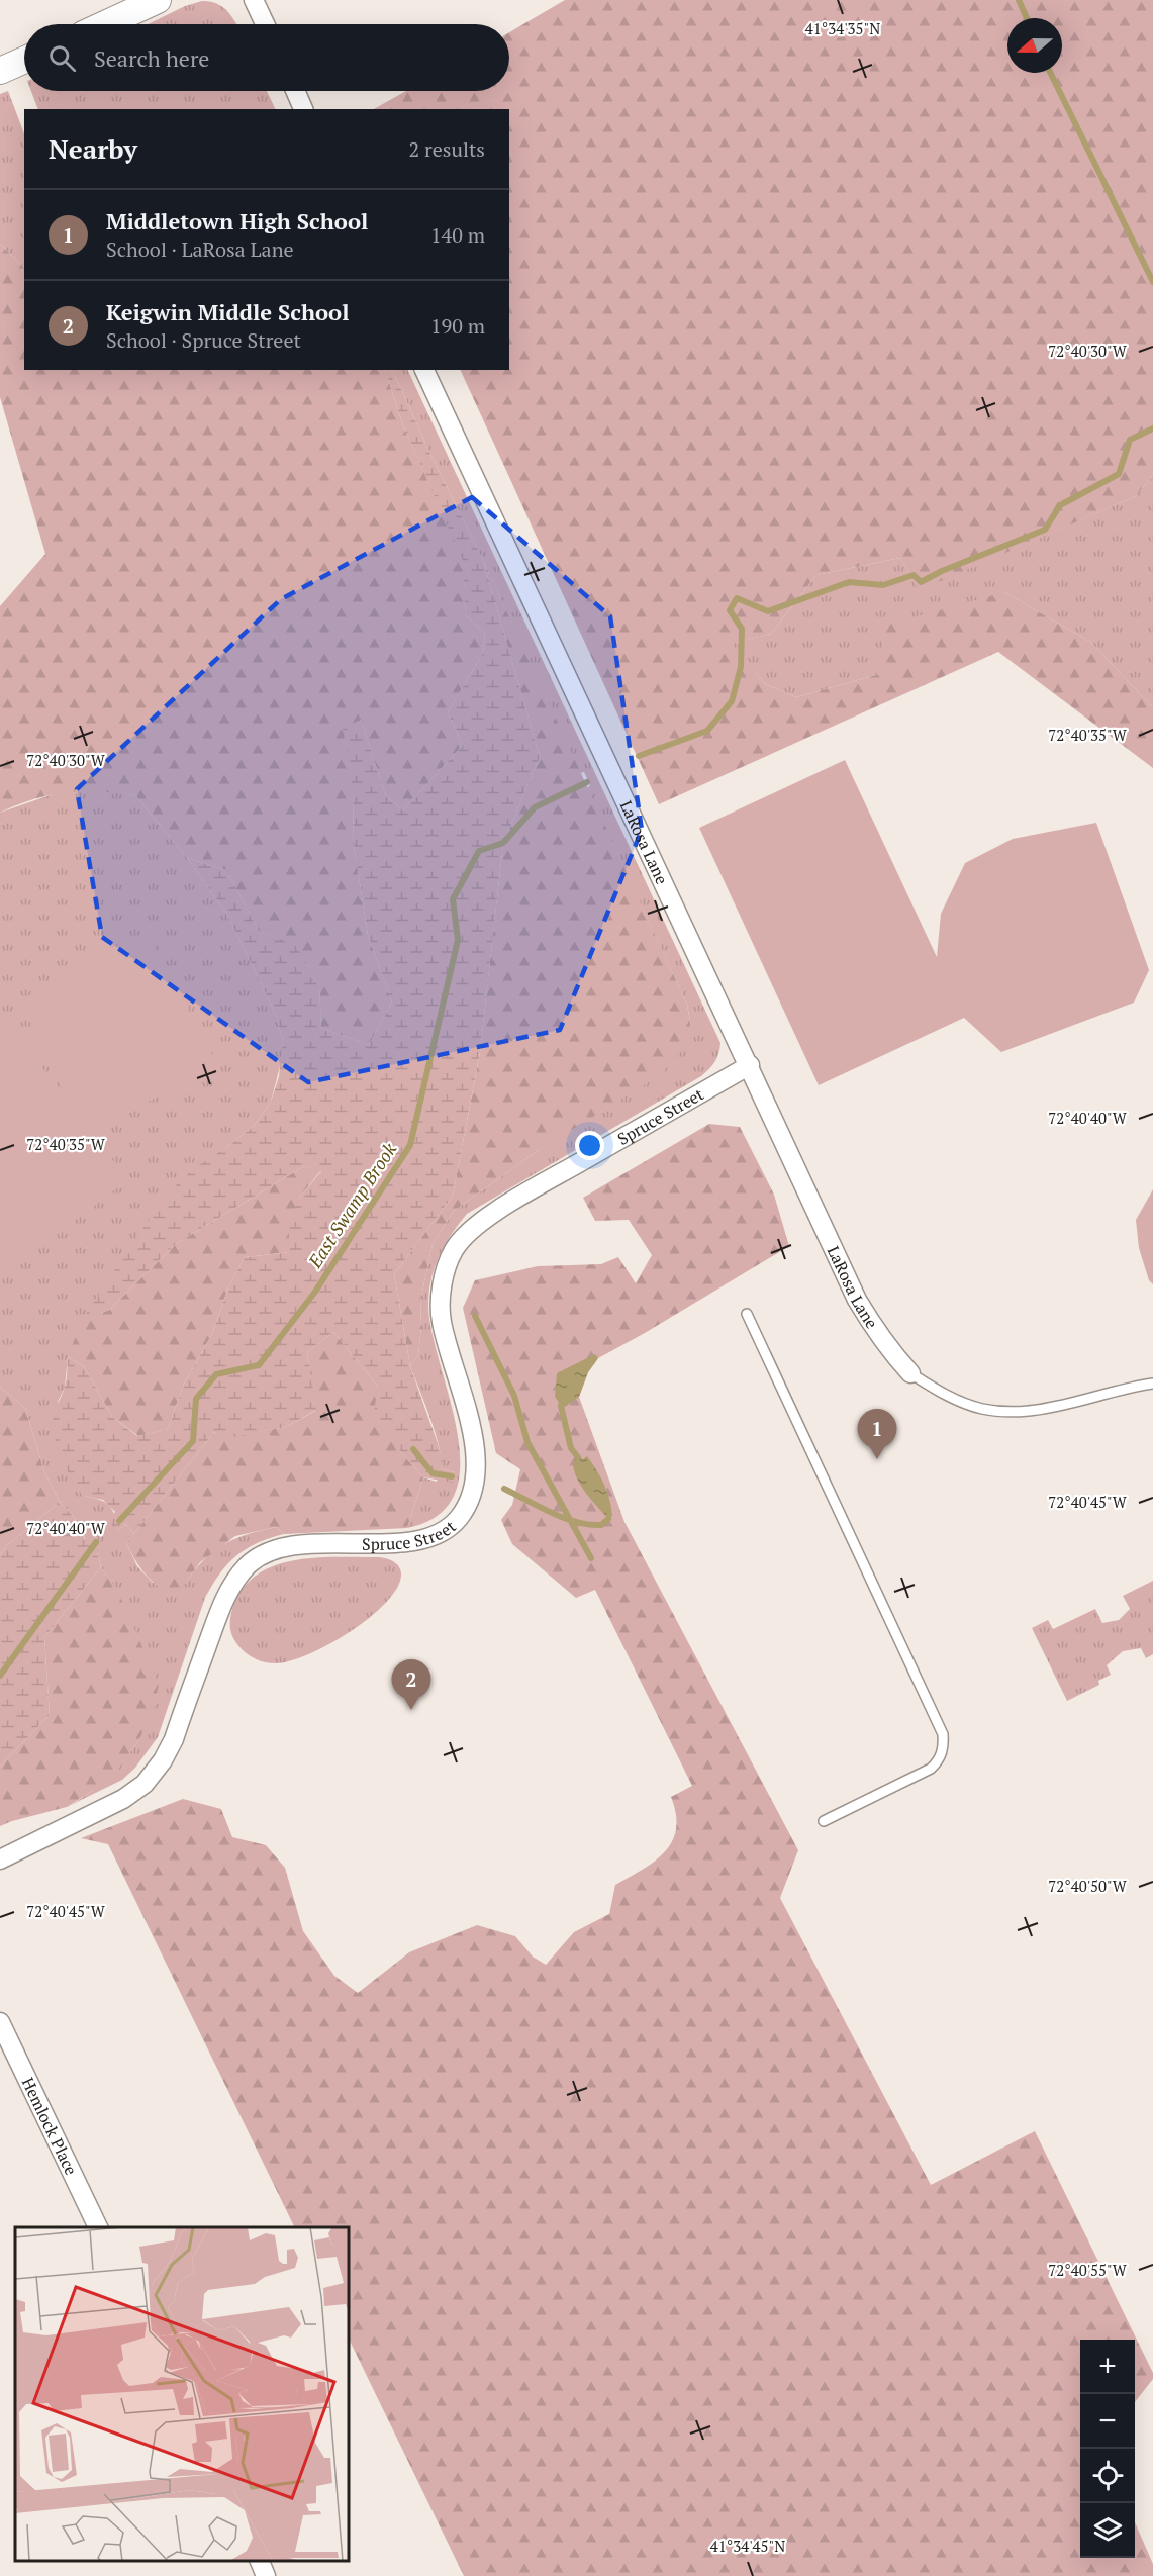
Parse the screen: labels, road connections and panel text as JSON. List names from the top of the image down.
{
  "streets": {
    "street": ["LaRosa Lane", "Spruce Street", "Hemlock Place"]
  },
  "crossings": [
    ["LaRosa Lane", "Spruce Street"]
  ],
  "water": ["East Swamp Brook"],
  "north": "left",
  "page": {
    "search": "Search here",
    "heading": ["Nearby", "2 results"],
    "list": [
      {
        "mark": "1",
        "name": "Middletown High School",
        "note": "School · LaRosa Lane",
        "value": "140 m"
      },
      {
        "mark": "2",
        "name": "Keigwin Middle School",
        "note": "School · Spruce Street",
        "value": "190 m"
      }
    ],
    "pins": ["1", "2"],
    "map_buttons": ["+", "−"]
  },
  "coordinates": [
    "41°34'35\"N",
    "72°40'30\"W",
    "72°40'35\"W",
    "72°40'40\"W",
    "72°40'45\"W",
    "72°40'50\"W",
    "72°40'55\"W",
    "41°34'45\"N"
  ]
}
